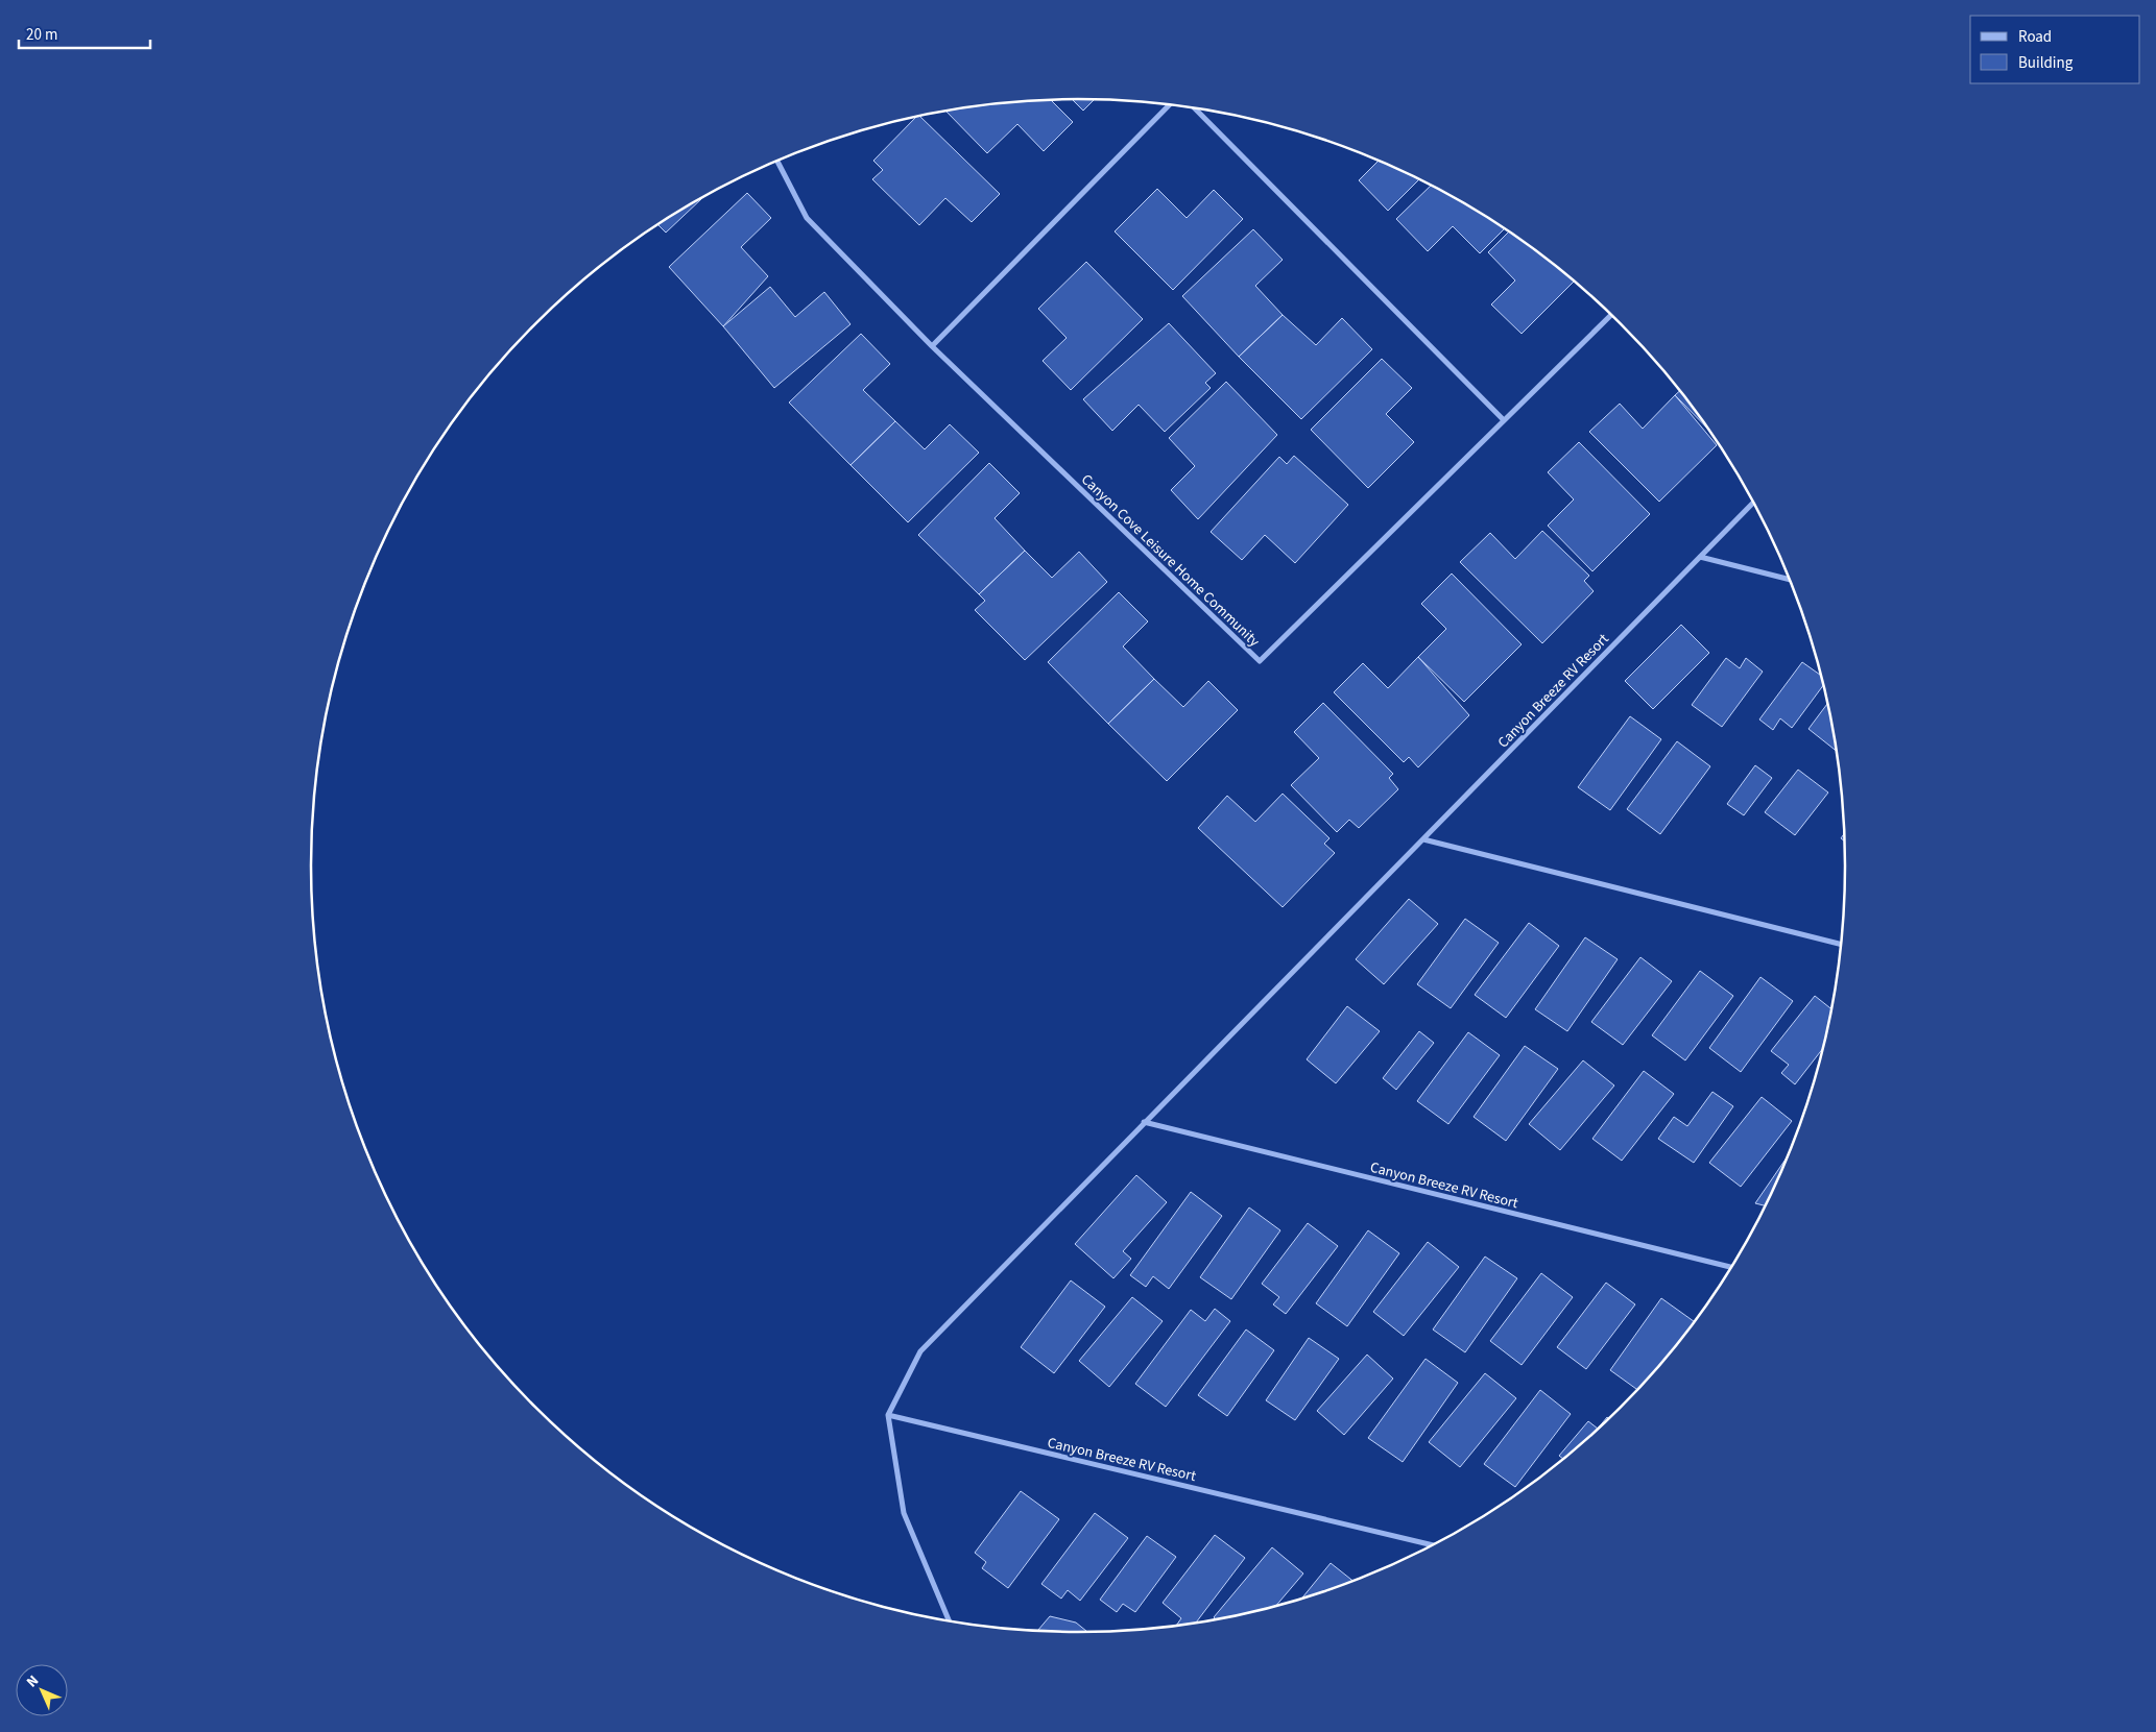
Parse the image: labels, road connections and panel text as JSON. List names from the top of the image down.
{
  "streets": {
    "street": ["Canyon Cove Leisure Home Community", "Canyon Breeze RV Resort"]
  },
  "legend": ["Road", "Building"],
  "scale_bar": "20 m",
  "north": "top left"
}
